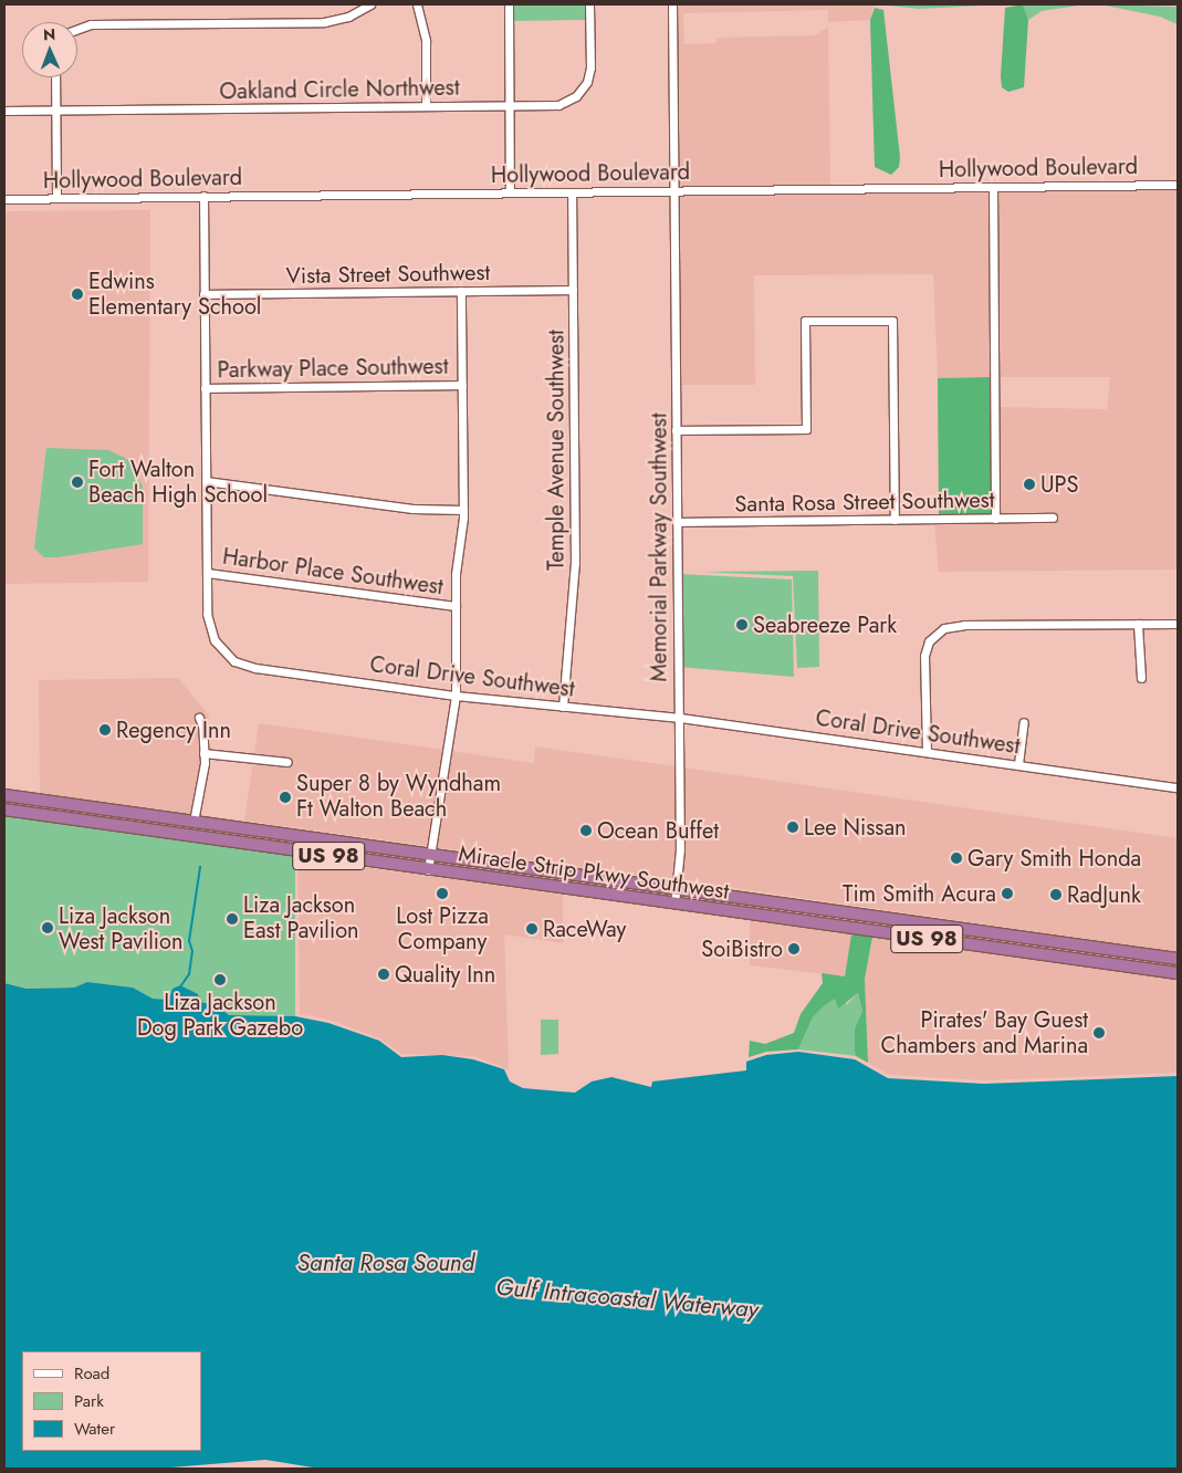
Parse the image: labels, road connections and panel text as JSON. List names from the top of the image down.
{
  "streets": {
    "highway": ["US 98", "Miracle Strip Pkwy Southwest"],
    "street": [
      "Oakland Circle Northwest",
      "Hollywood Boulevard",
      "Vista Street Southwest",
      "Parkway Place Southwest",
      "Temple Avenue Southwest",
      "Santa Rosa Street Southwest",
      "Memorial Parkway Southwest",
      "Harbor Place Southwest",
      "Coral Drive Southwest"
    ]
  },
  "crossings": [
    ["Hollywood Boulevard", "Temple Avenue Southwest"],
    ["Hollywood Boulevard", "Memorial Parkway Southwest"],
    ["Hollywood Boulevard", "Coral Drive Southwest"],
    ["Vista Street Southwest", "Temple Avenue Southwest"],
    ["Vista Street Southwest", "Coral Drive Southwest"],
    ["Parkway Place Southwest", "Coral Drive Southwest"],
    ["Temple Avenue Southwest", "Coral Drive Southwest"],
    ["Santa Rosa Street Southwest", "Memorial Parkway Southwest"],
    ["Memorial Parkway Southwest", "Coral Drive Southwest"],
    ["Memorial Parkway Southwest", "Miracle Strip Pkwy Southwest"],
    ["Harbor Place Southwest", "Coral Drive Southwest"]
  ],
  "water": ["Santa Rosa Sound", "Gulf Intracoastal Waterway"],
  "places": [
    "Edwins Elementary School",
    "Fort Walton Beach High School",
    "UPS",
    "Seabreeze Park",
    "Regency Inn",
    "Super 8 by Wyndham Ft Walton Beach",
    "Lee Nissan",
    "Ocean Buffet",
    "Gary Smith Honda",
    "Lost Pizza Company",
    "Tim Smith Acura",
    "RadJunk",
    "Liza Jackson East Pavilion",
    "Liza Jackson West Pavilion",
    "RaceWay",
    "SoiBistro",
    "Quality Inn",
    "Liza Jackson Dog Park Gazebo",
    "Pirates' Bay Guest Chambers and Marina"
  ],
  "legend": ["Road", "Park", "Water"],
  "north": "top"
}
